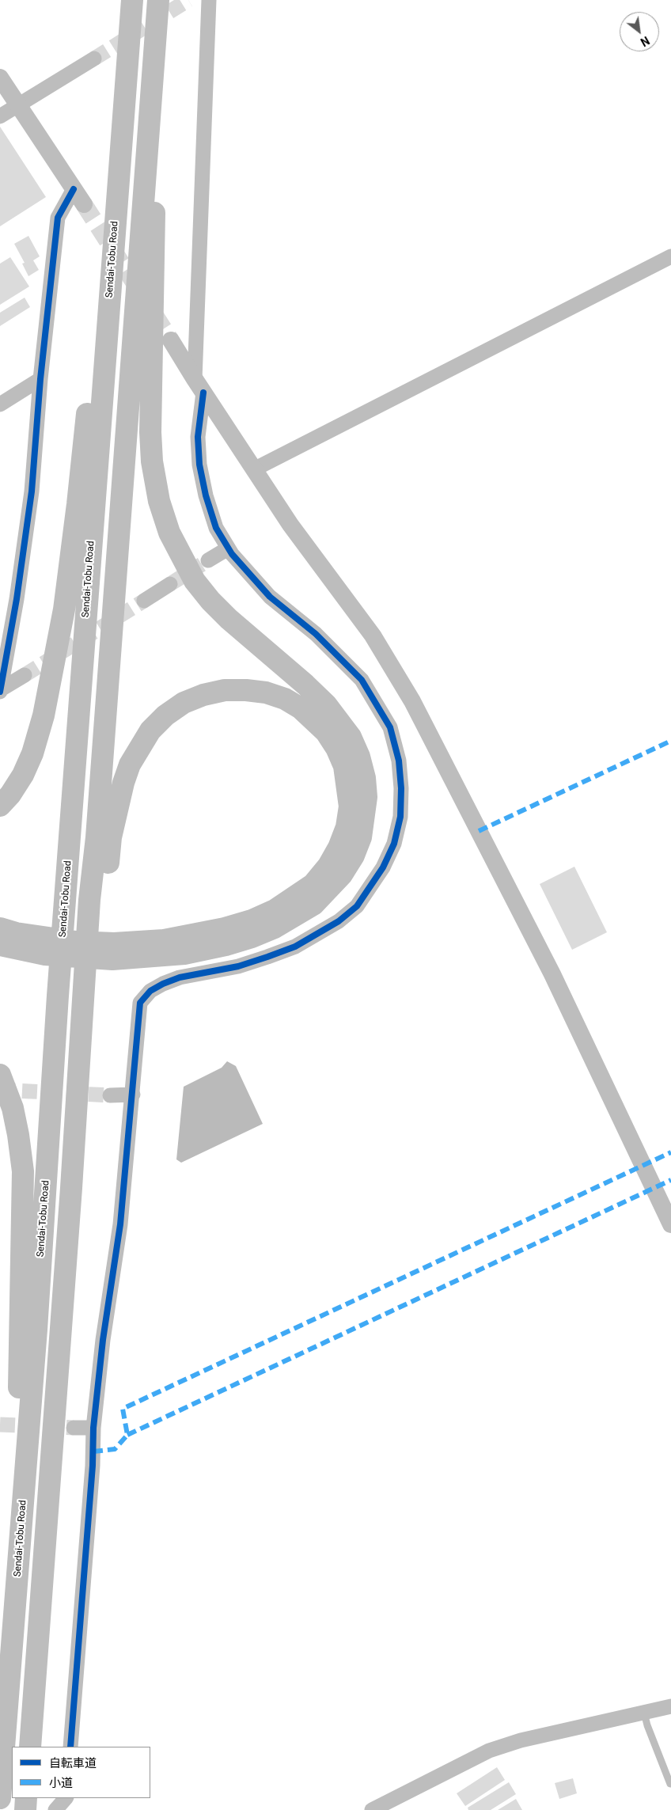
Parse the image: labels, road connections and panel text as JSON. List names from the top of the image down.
{
  "streets": {
    "highway": ["Sendai-Tobu Road"]
  },
  "legend": ["自転車道", "小道"],
  "north": "bottom right"
}
